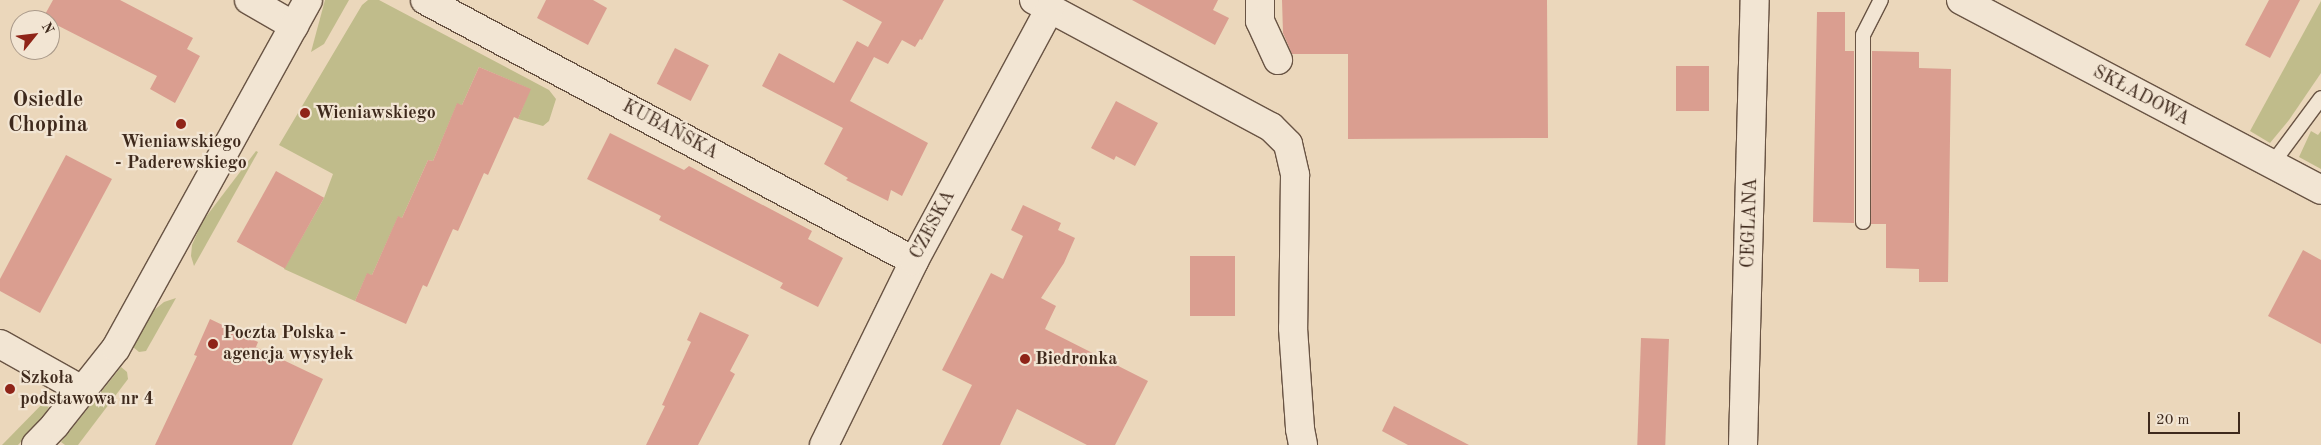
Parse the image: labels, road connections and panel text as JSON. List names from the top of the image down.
{
  "streets": {
    "street": [
      "SKŁADOWA",
      "KUBAŃSKA",
      "CEGLANA",
      "CZESKA"
    ]
  },
  "crossings": [
    ["KUBAŃSKA", "CZESKA"]
  ],
  "districts": ["Osiedle Chopina"],
  "places": [
    "Wieniawskiego",
    "Wieniawskiego - Paderewskiego",
    "Poczta Polska - agencja wysyłek",
    "Biedronka",
    "Szkoła podstawowa nr 4"
  ],
  "scale_bar": "20 m",
  "north": "top right"
}
